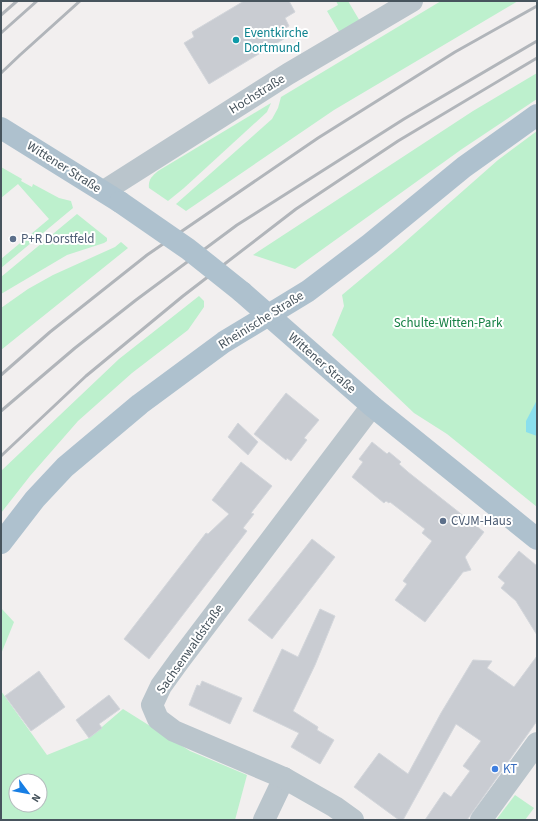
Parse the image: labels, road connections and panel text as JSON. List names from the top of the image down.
{
  "streets": {
    "main road": ["Wittener Straße", "Rheinische Straße"],
    "street": ["Hochstraße", "Sachsenwaldstraße"]
  },
  "crossings": [
    ["Hochstraße", "Wittener Straße"],
    ["Wittener Straße", "Rheinische Straße"],
    ["Wittener Straße", "Sachsenwaldstraße"]
  ],
  "parks": ["Schulte-Witten-Park"],
  "places": [
    "Eventkirche Dortmund",
    "P+R Dorstfeld",
    "CVJM-Haus",
    "KT"
  ],
  "north": "bottom right"
}
